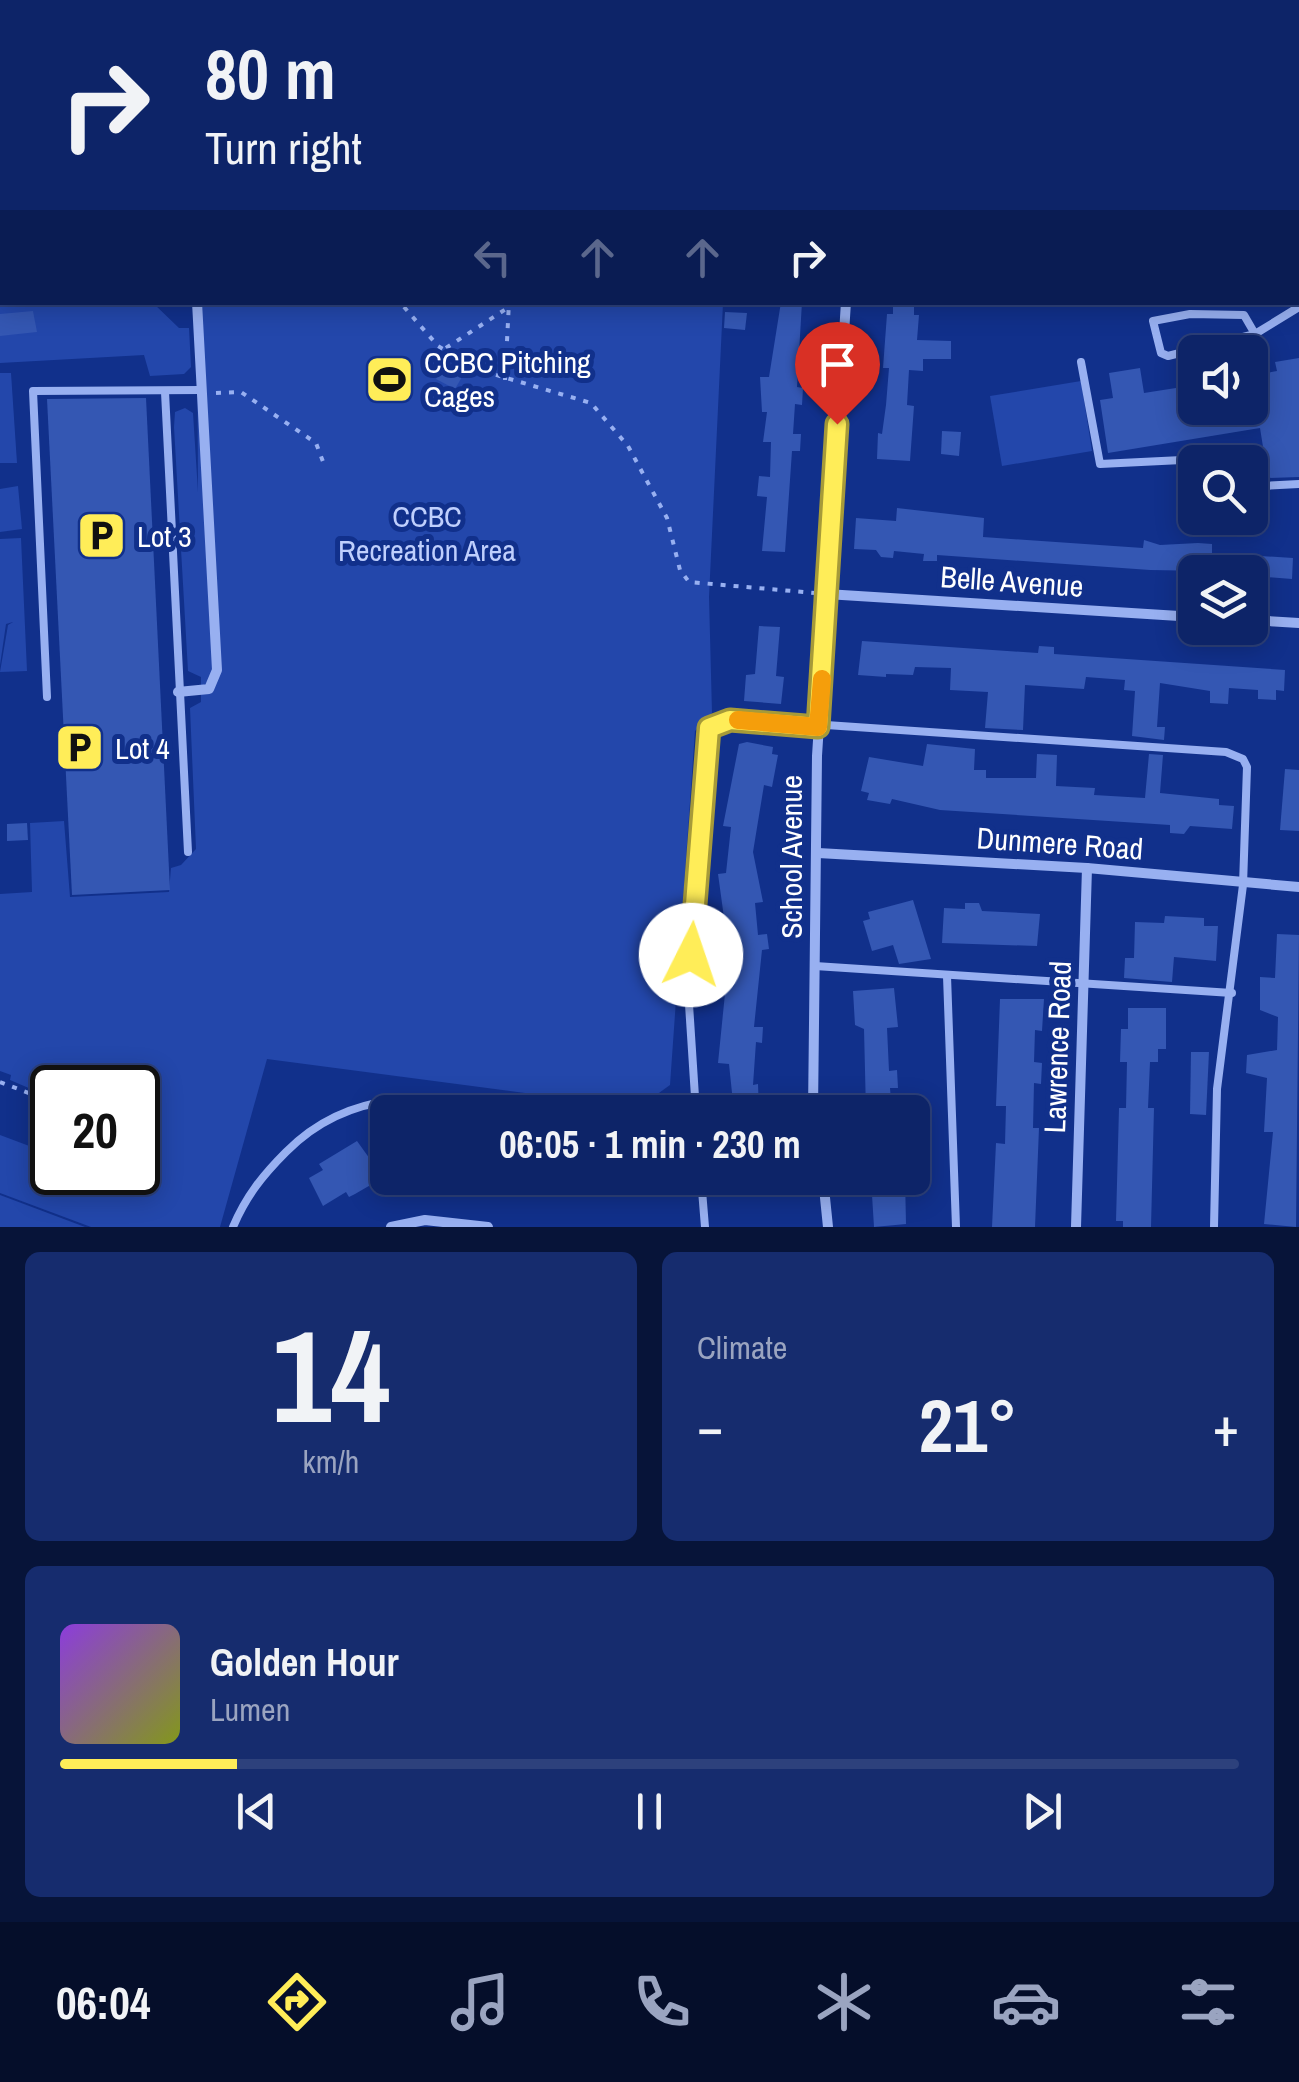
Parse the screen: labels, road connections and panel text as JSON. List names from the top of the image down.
{
  "streets": {
    "street": [
      "Belle Avenue",
      "Dunmere Road",
      "School Avenue",
      "Lawrence Road"
    ]
  },
  "crossings": [
    ["Belle Avenue", "School Avenue"],
    ["Dunmere Road", "School Avenue"],
    ["Dunmere Road", "Lawrence Road"]
  ],
  "parks": ["CCBC Recreation Area"],
  "places": {
    "sports": ["CCBC Pitching Cages"],
    "parking": ["Lot 3", "Lot 4"]
  },
  "page": {
    "turn": ["80 m", "Turn right"],
    "limit": "20",
    "trip": "06:05 · 1 min · 230 m",
    "tile": [
      ["14", "km/h"],
      "Climate"
    ],
    "heat": ["−", "21°", "+"],
    "song": ["Golden Hour", "Lumen"],
    "tabs": "06:04"
  }
}
